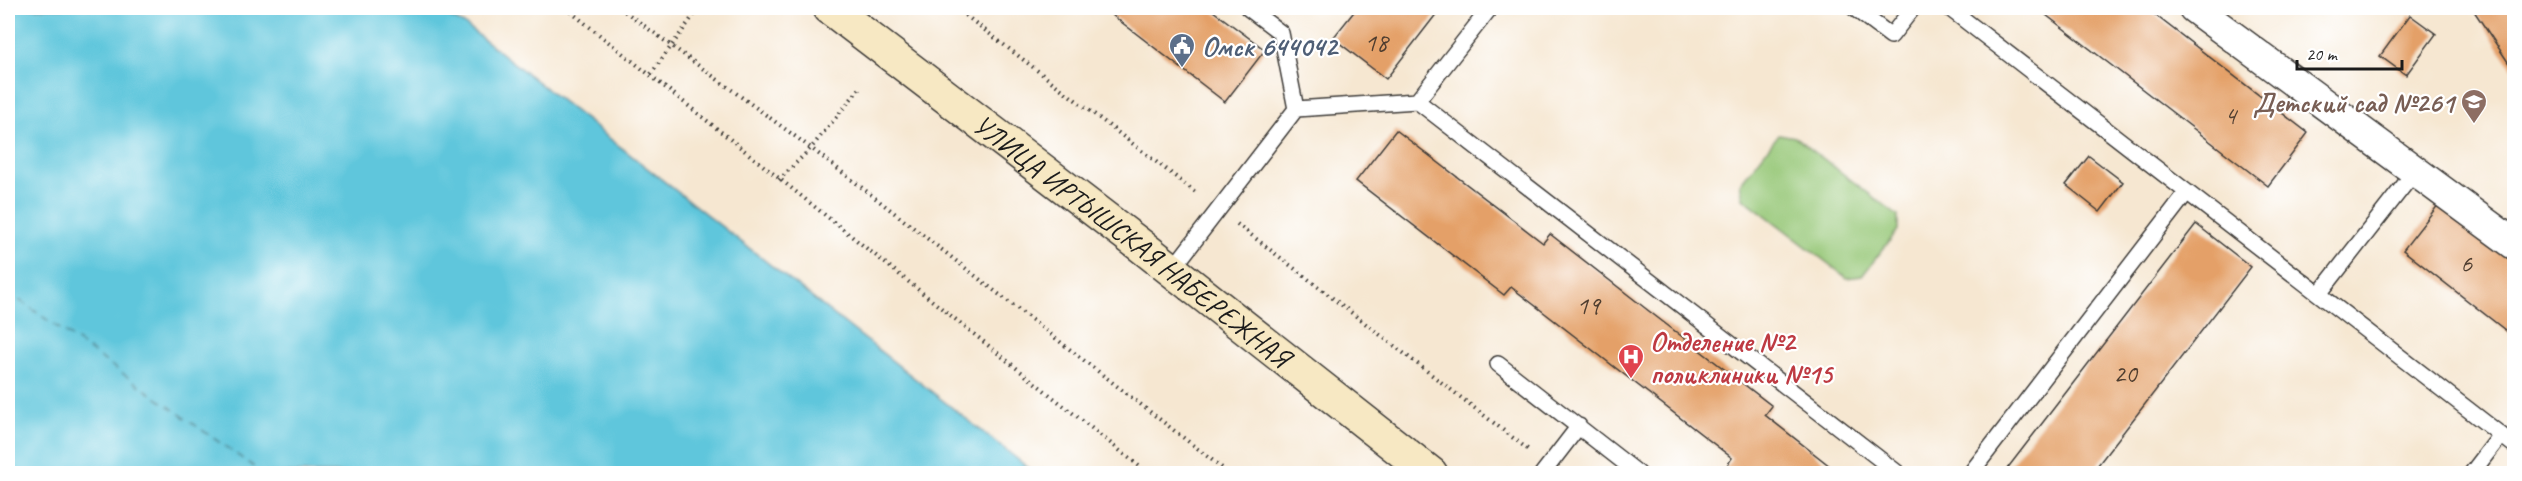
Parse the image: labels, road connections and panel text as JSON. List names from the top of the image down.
{
  "streets": {
    "main road": ["УЛИЦА ИРТЫШСКАЯ НАБЕРЕЖНАЯ"]
  },
  "places": {
    "public building": ["Омск 644042"],
    "school or university": ["Детский сад №261"],
    "hospital": ["Отделение №2 поликлиники №15"]
  },
  "house_numbers": [
    "18",
    "4",
    "6",
    "19",
    "20"
  ],
  "scale_bar": "20 m"
}
